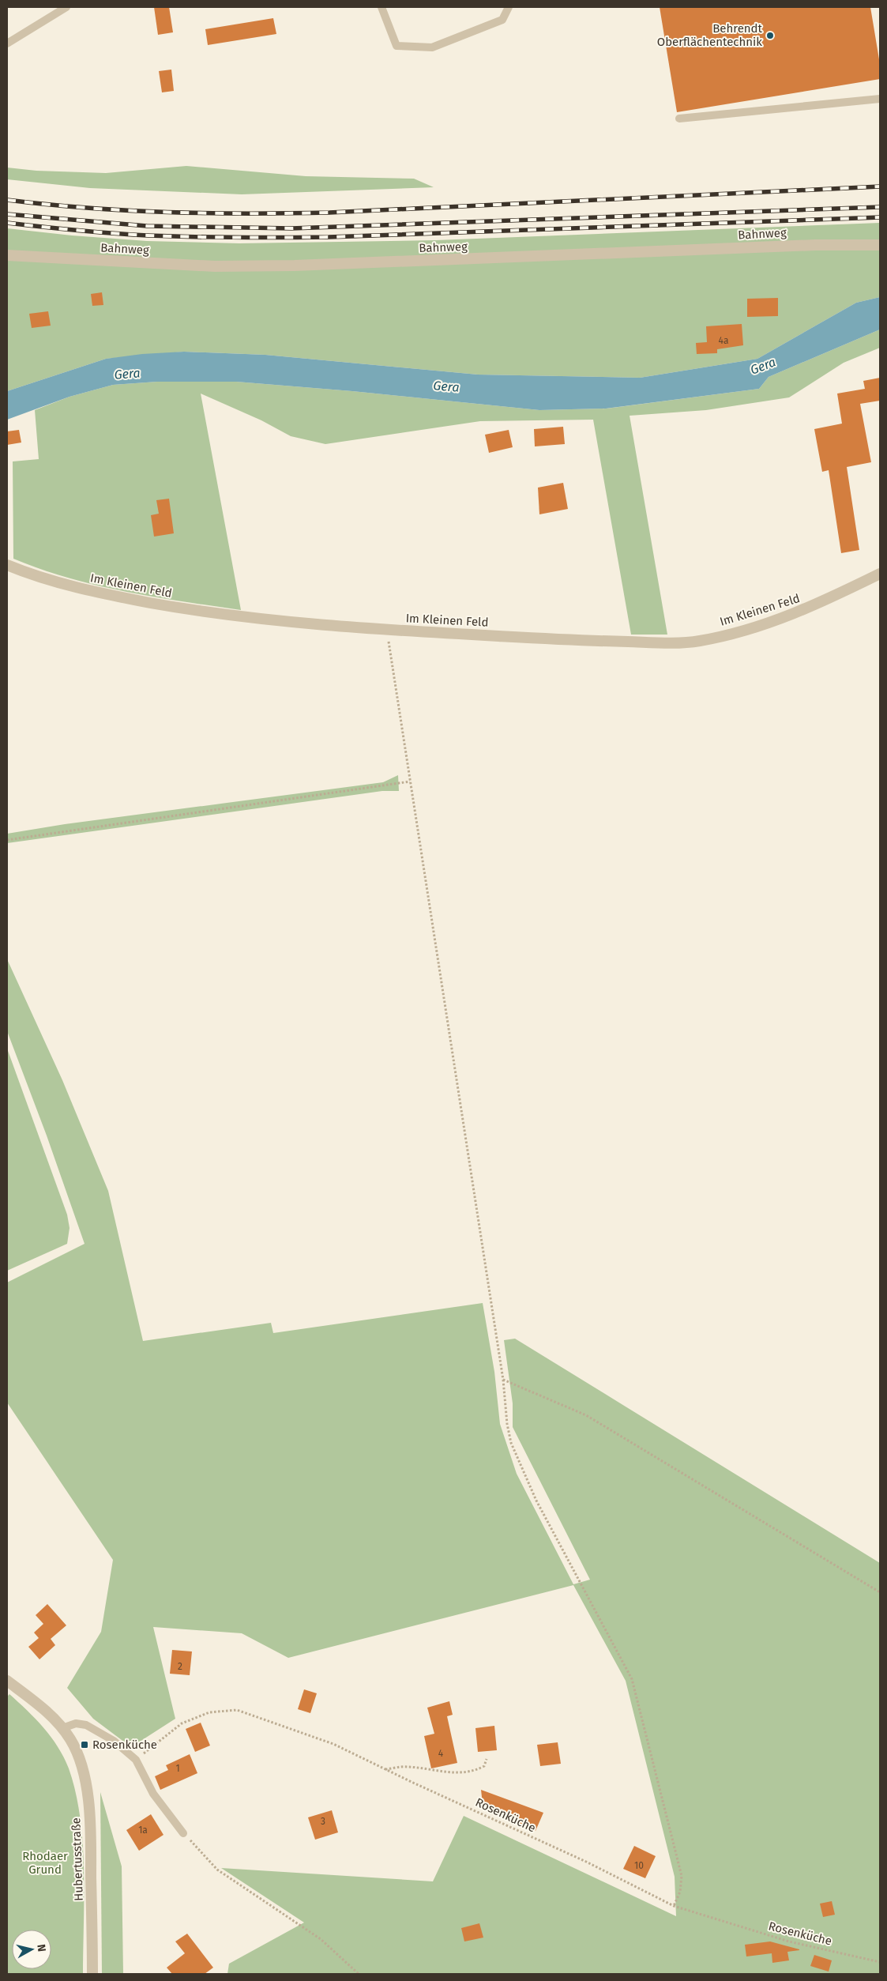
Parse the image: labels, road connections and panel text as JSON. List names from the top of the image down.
{
  "streets": {
    "street": ["Bahnweg", "Im Kleinen Feld", "Hubertusstraße"],
    "path": ["Rosenküche"]
  },
  "water": ["Gera"],
  "parks": ["Rhodaer Grund"],
  "places": {
    "other": ["Behrendt Oberflächentechnik"],
    "transit": ["Rosenküche"]
  },
  "house_numbers": [
    "4a",
    "2",
    "4",
    "1",
    "3",
    "1a",
    "10"
  ],
  "north": "right"
}
